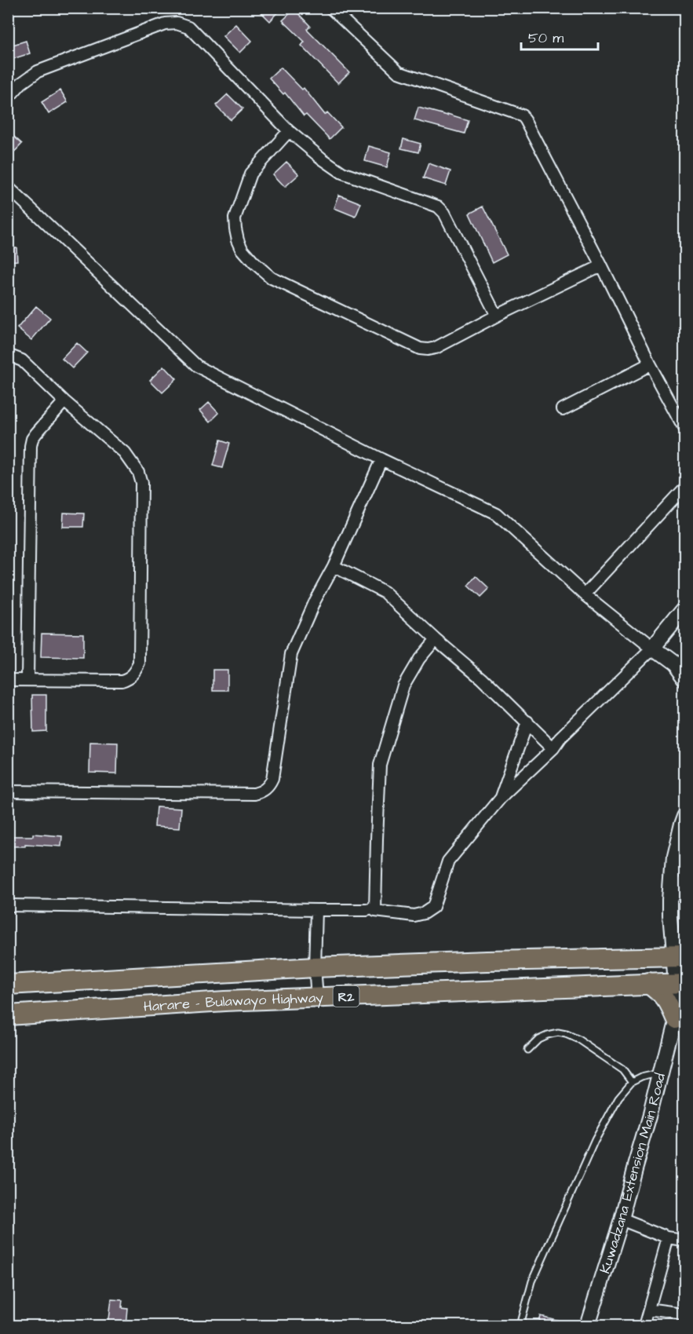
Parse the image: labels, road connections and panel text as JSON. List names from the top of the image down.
{
  "streets": {
    "highway": ["R2", "Harare - Bulawayo Highway"],
    "street": ["Kuwadzana Extension Main Road"]
  },
  "crossings": [
    ["R2", "Kuwadzana Extension Main Road"],
    ["Harare - Bulawayo Highway", "Kuwadzana Extension Main Road"]
  ],
  "scale_bar": "50 m"
}
